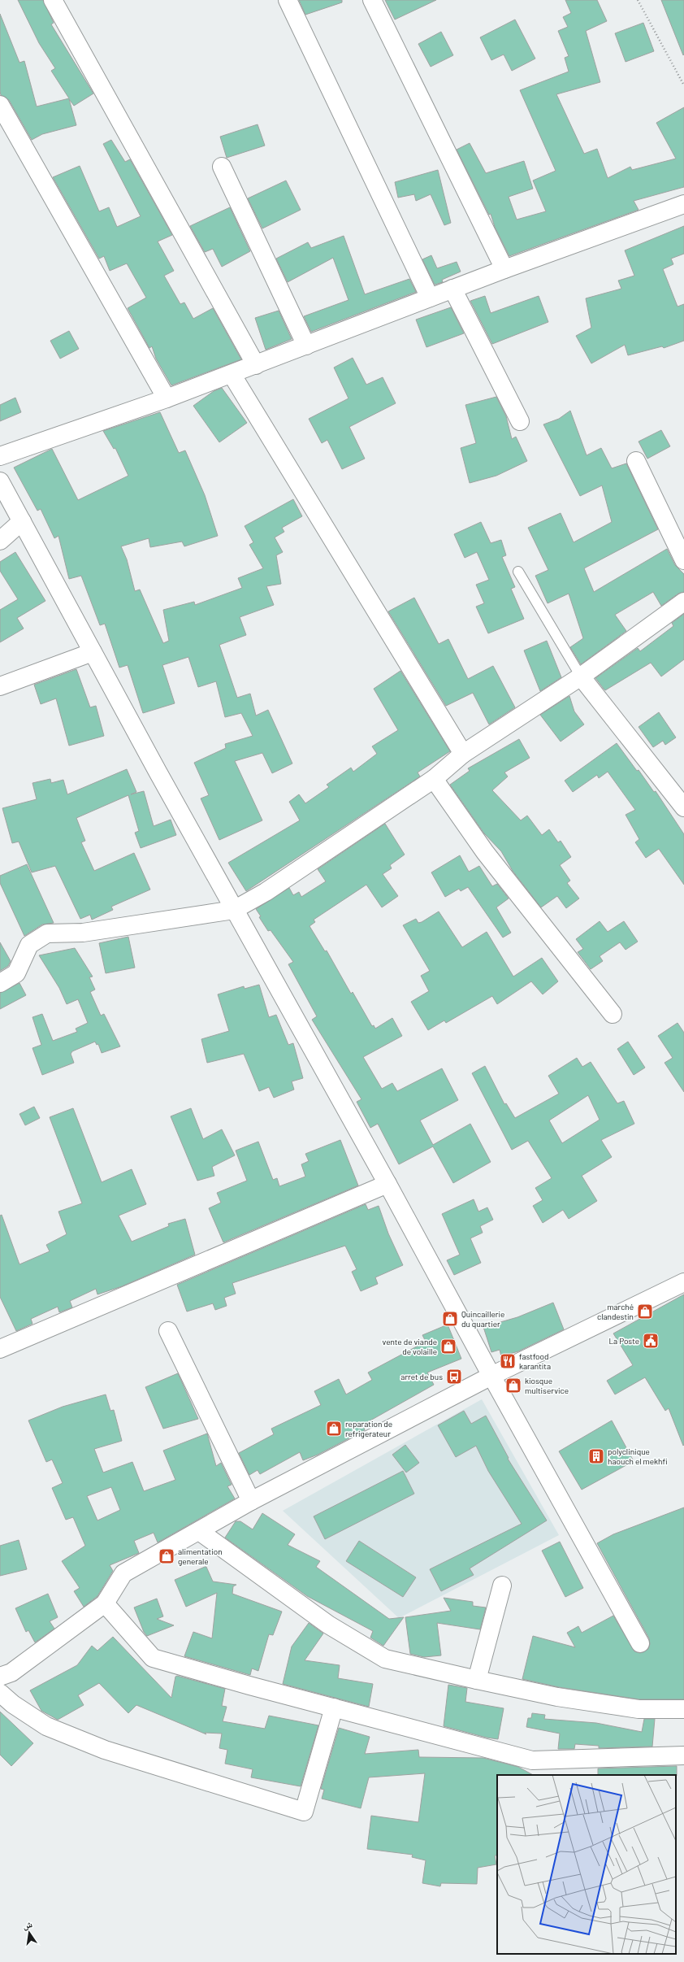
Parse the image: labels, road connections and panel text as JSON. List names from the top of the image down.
{
  "places": {
    "shop": [
      "marché clandestin",
      "Quincaillerie du quartier",
      "vente de viande de volaille",
      "kiosque multiservice",
      "reparation de refrigerateur",
      "alimentation generale"
    ],
    "public building": ["La Poste"],
    "restaurant": ["fastfood karantita"],
    "bus stop": ["arret de bus"],
    "building": ["polyclinique haouch el mekhfi"]
  },
  "north": "top"
}
